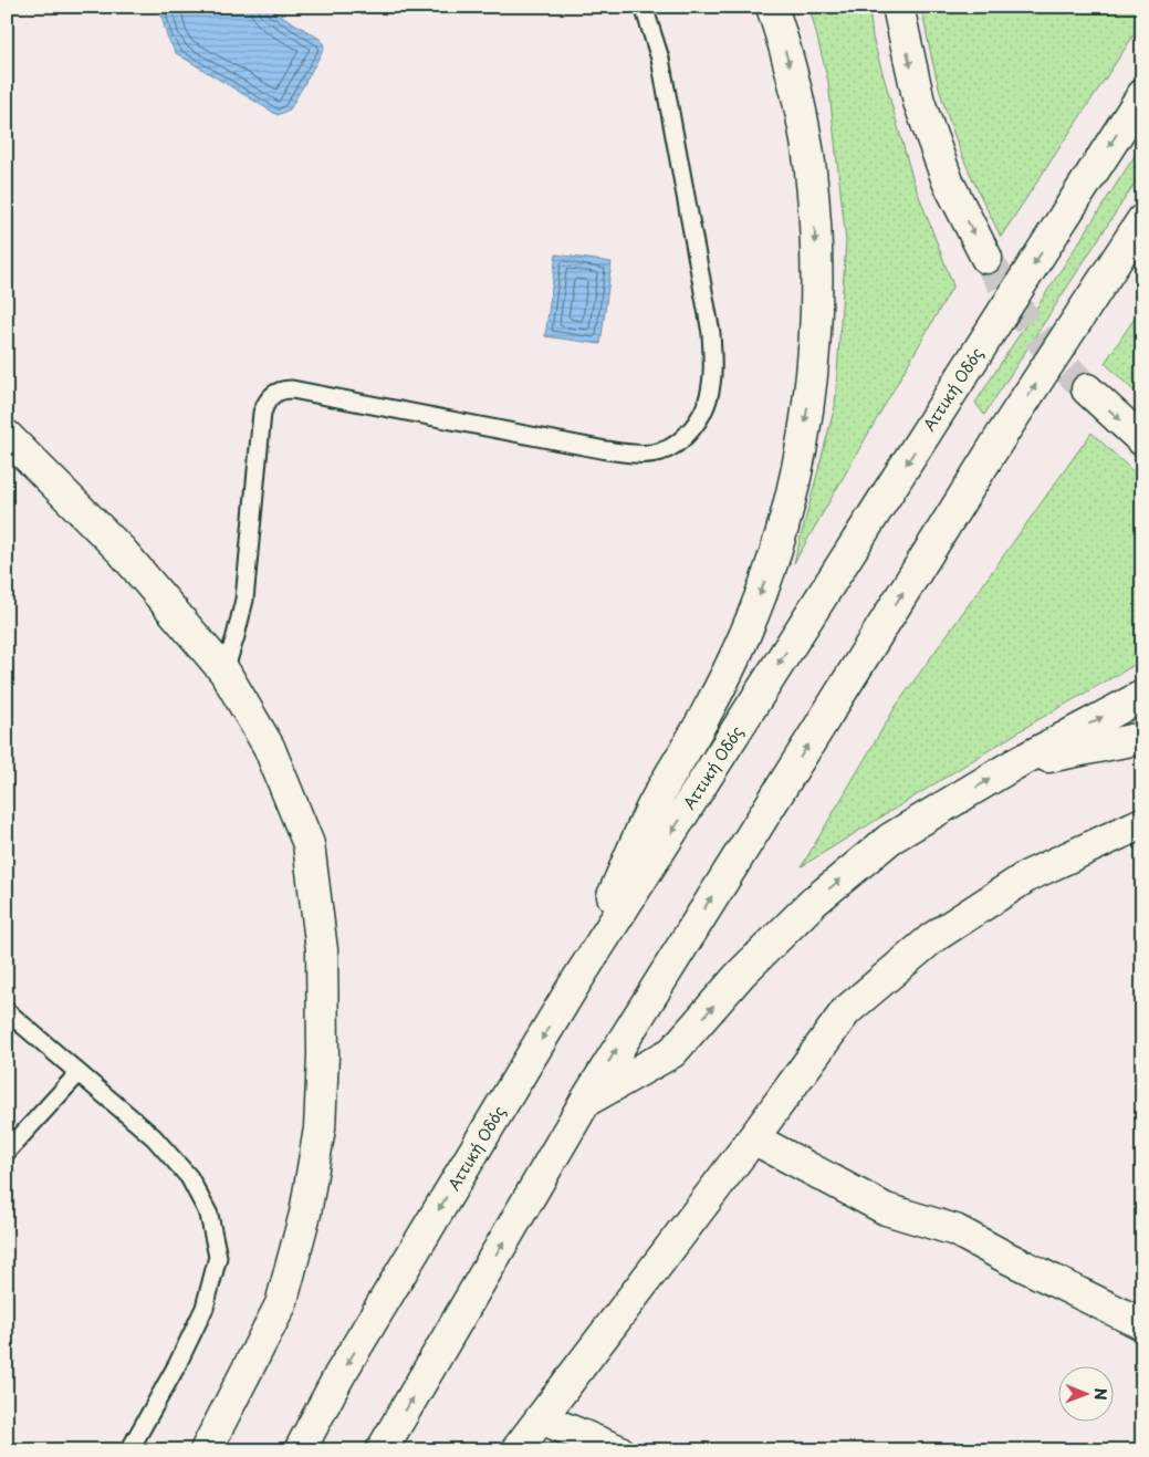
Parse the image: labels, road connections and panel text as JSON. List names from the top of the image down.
{
  "streets": {
    "main road": ["Αττική Οδός"]
  },
  "north": "right"
}
